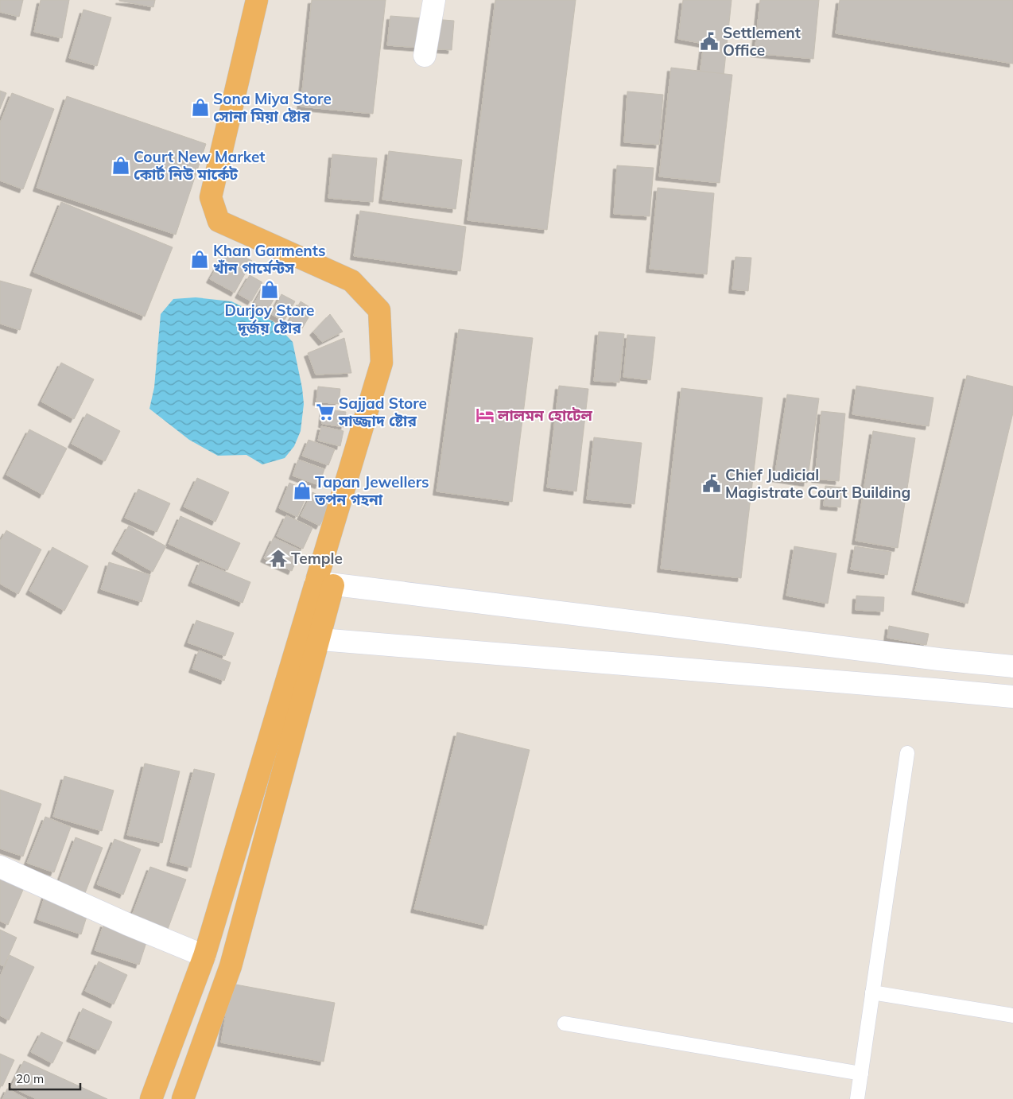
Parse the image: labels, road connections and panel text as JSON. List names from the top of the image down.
{
  "places": {
    "public building": ["Settlement Office", "Chief Judicial Magistrate Court Building"],
    "shop": [
      "Sona Miya Store সোনা মিয়া ষ্টোর",
      "Court New Market কোর্ট নিউ মার্কেট",
      "Khan Garments খাঁন গার্মেন্টস",
      "Durjoy Store দূর্জয় ষ্টোর",
      "Tapan Jewellers তপন গহনা"
    ],
    "supermarket": ["Sajjad Store সাজ্জাদ ষ্টোর"],
    "hotel": ["লালমন হোটেল"],
    "temple": ["Temple"]
  },
  "scale_bar": "20 m"
}
